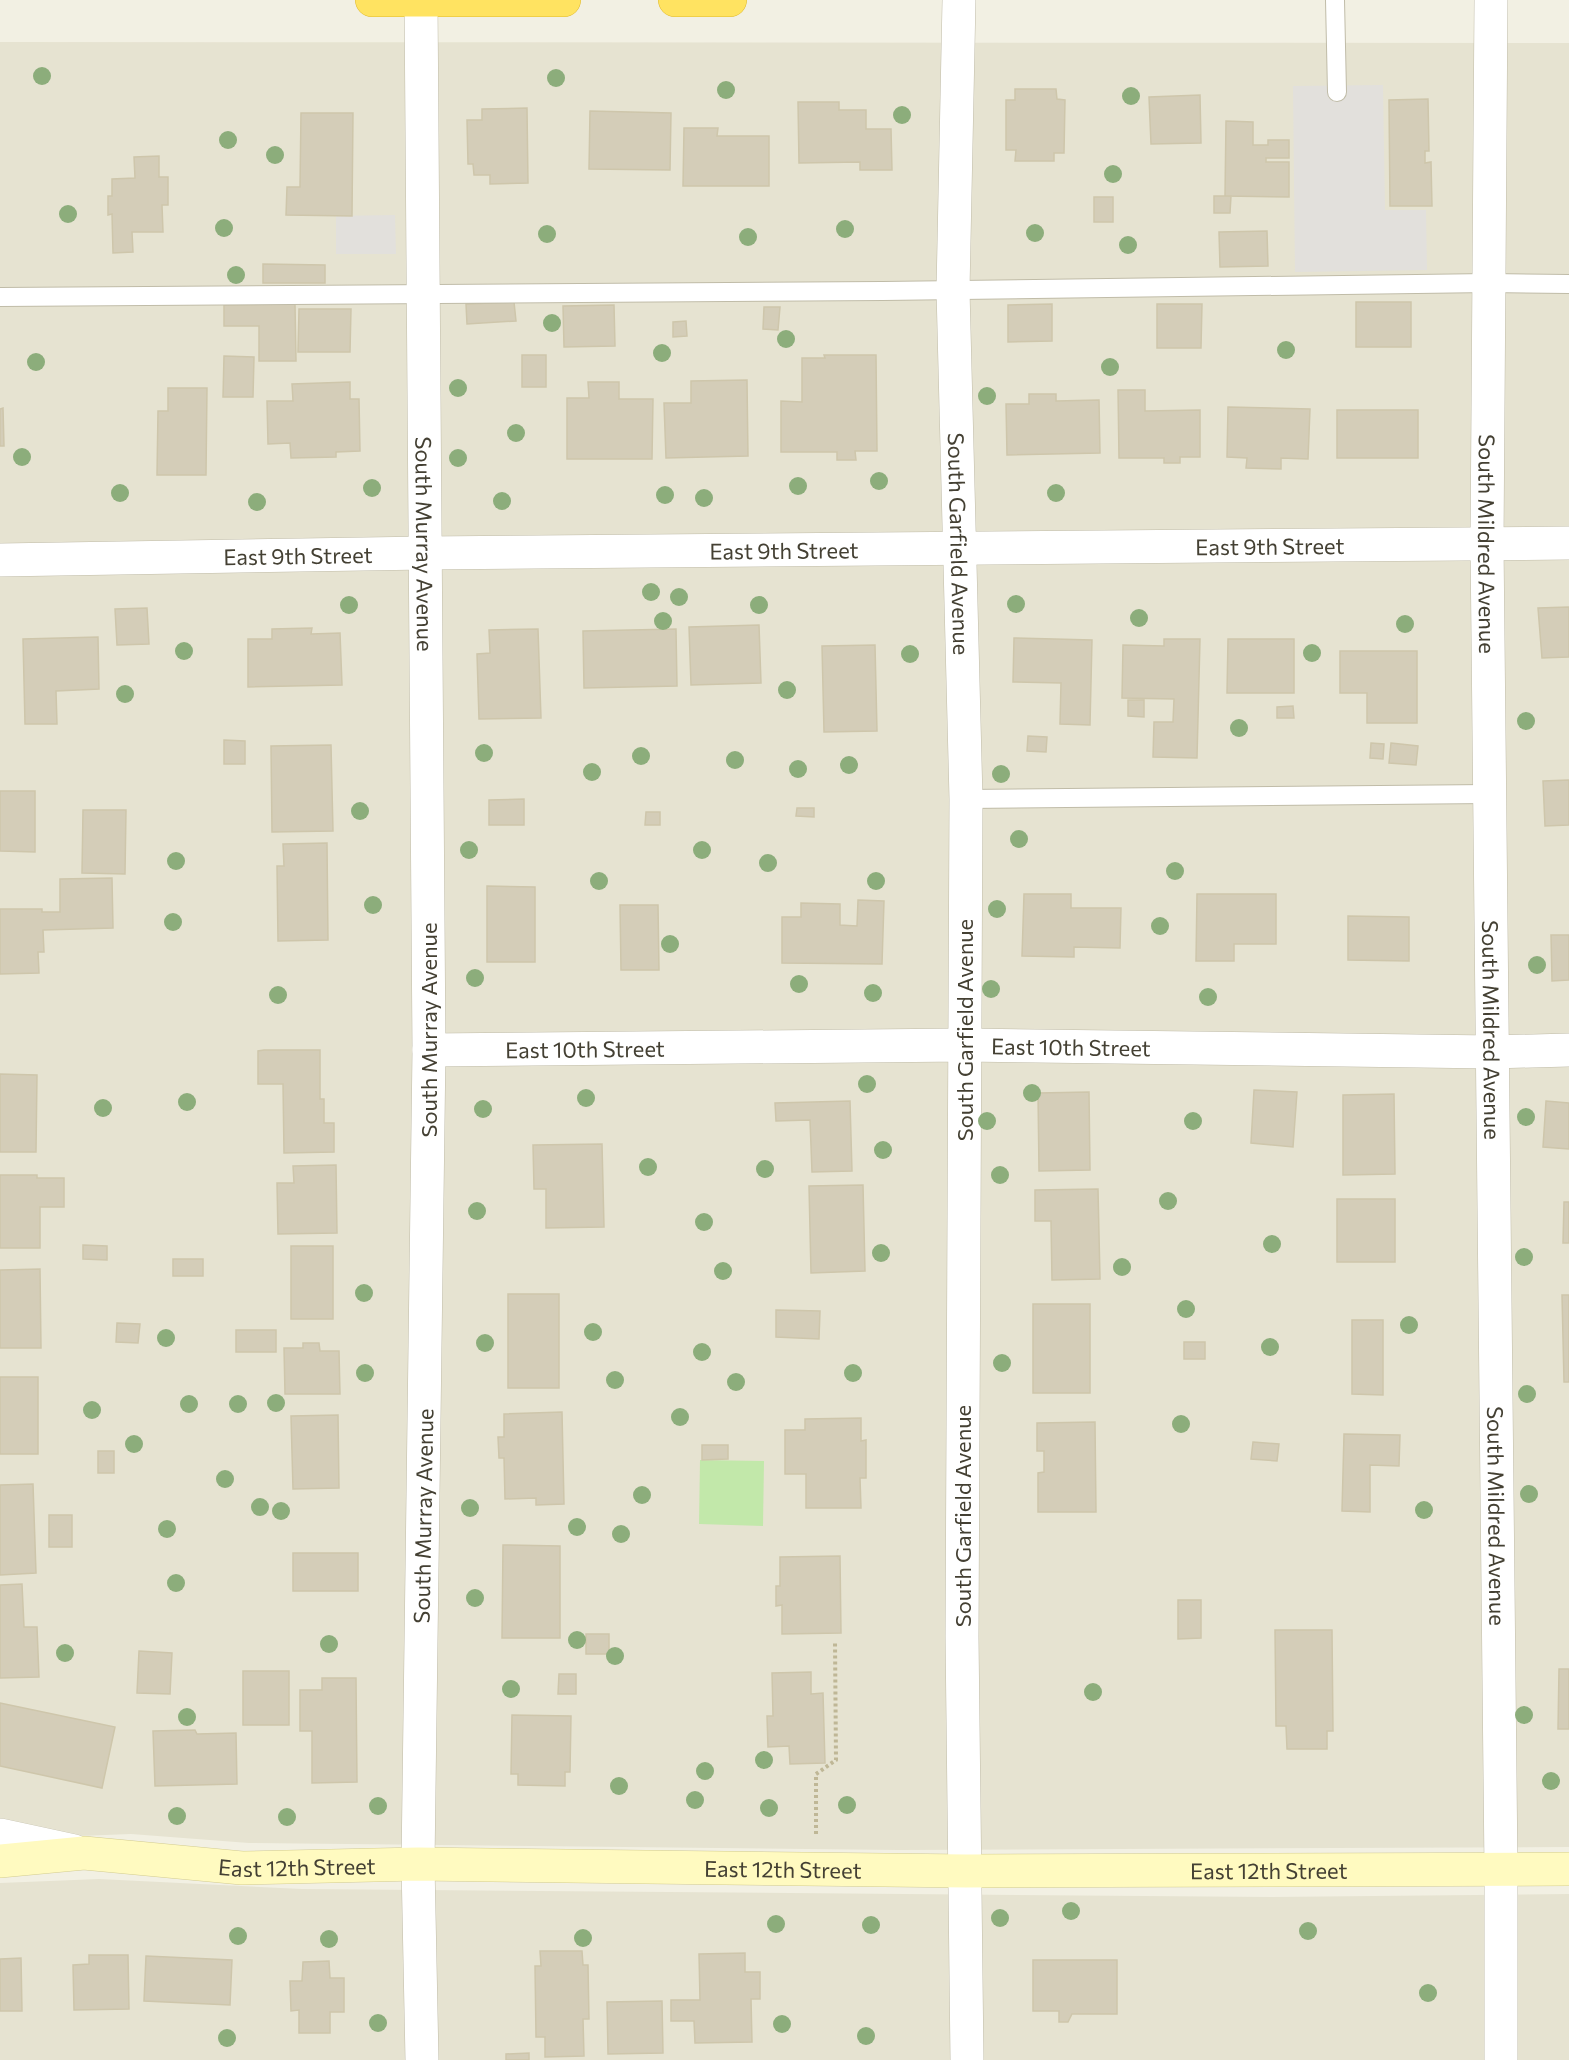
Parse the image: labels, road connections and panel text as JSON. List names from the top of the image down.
{
  "streets": {
    "street": [
      "South Murray Avenue",
      "South Garfield Avenue",
      "South Mildred Avenue",
      "East 9th Street",
      "East 10th Street",
      "East 12th Street"
    ]
  },
  "crossings": [
    ["South Murray Avenue", "East 9th Street"],
    ["South Murray Avenue", "East 10th Street"],
    ["South Murray Avenue", "East 12th Street"],
    ["South Garfield Avenue", "East 9th Street"],
    ["South Garfield Avenue", "East 10th Street"],
    ["South Garfield Avenue", "East 12th Street"],
    ["South Mildred Avenue", "East 9th Street"],
    ["South Mildred Avenue", "East 10th Street"],
    ["South Mildred Avenue", "East 12th Street"]
  ]
}
